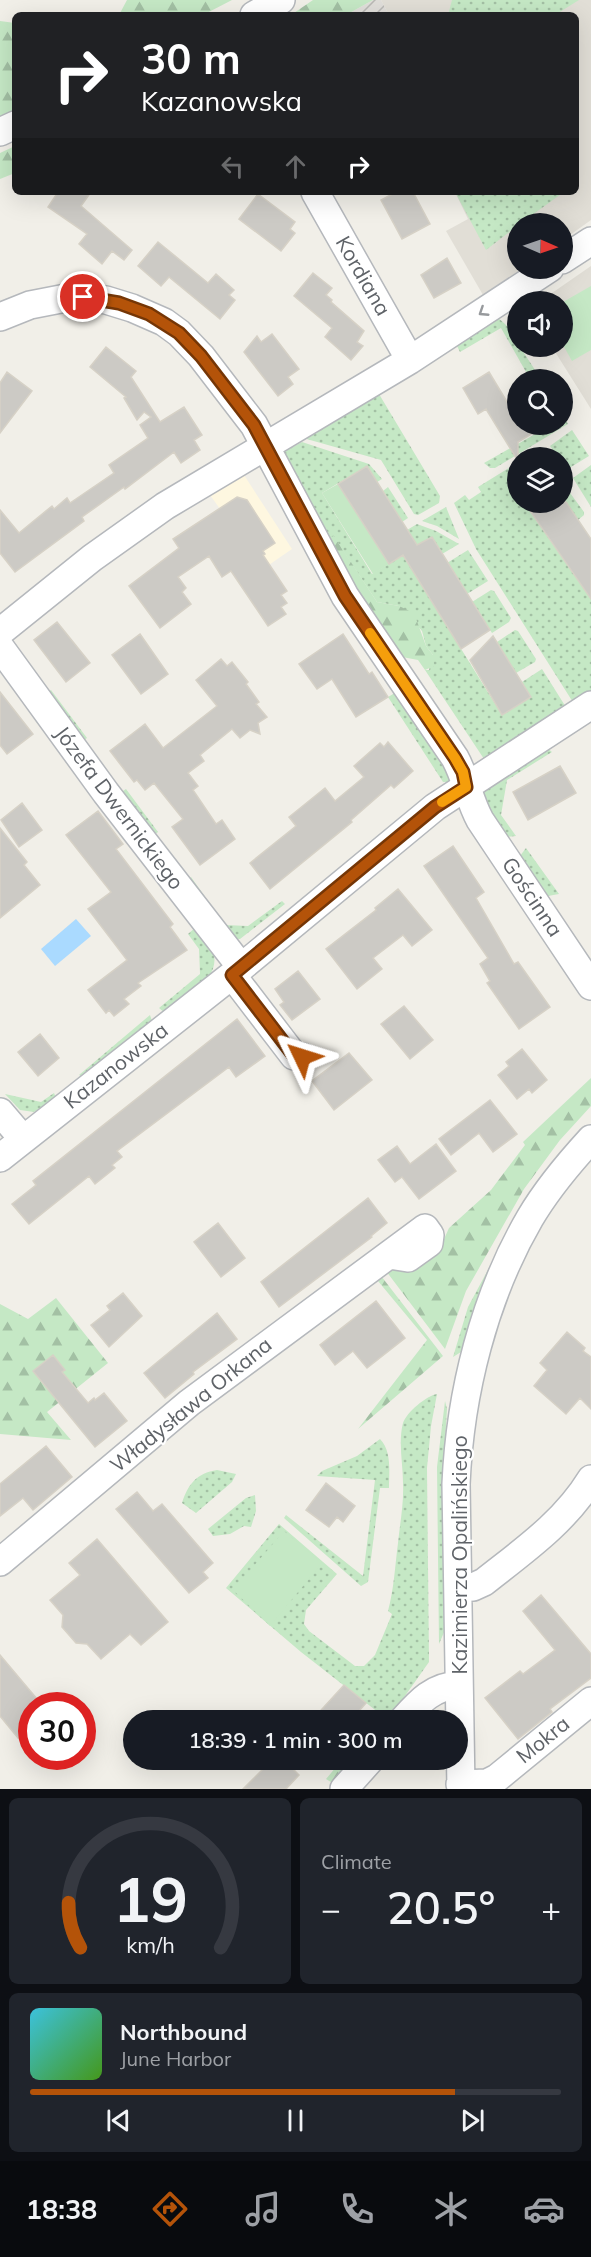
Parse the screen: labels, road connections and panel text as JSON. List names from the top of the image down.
{
  "streets": {
    "street": [
      "Kordiana",
      "Józefa Dwernickiego",
      "Gościnna",
      "Kazanowska",
      "Władysława Orkana",
      "Kazimierza Opalińskiego",
      "Mokra"
    ]
  },
  "crossings": [
    ["Józefa Dwernickiego", "Kazanowska"],
    ["Gościnna", "Kazanowska"],
    ["Kazimierza Opalińskiego", "Mokra"]
  ],
  "north": "right",
  "page": {
    "turn": ["30 m", "Kazanowska"],
    "limit": "30",
    "trip": "18:39 · 1 min · 300 m",
    "tile": "Climate",
    "heat": ["−", "20.5°", "+"],
    "song": ["Northbound", "June Harbor"],
    "tabs": "18:38",
    "gauge": ["19", "km/h"]
  }
}
